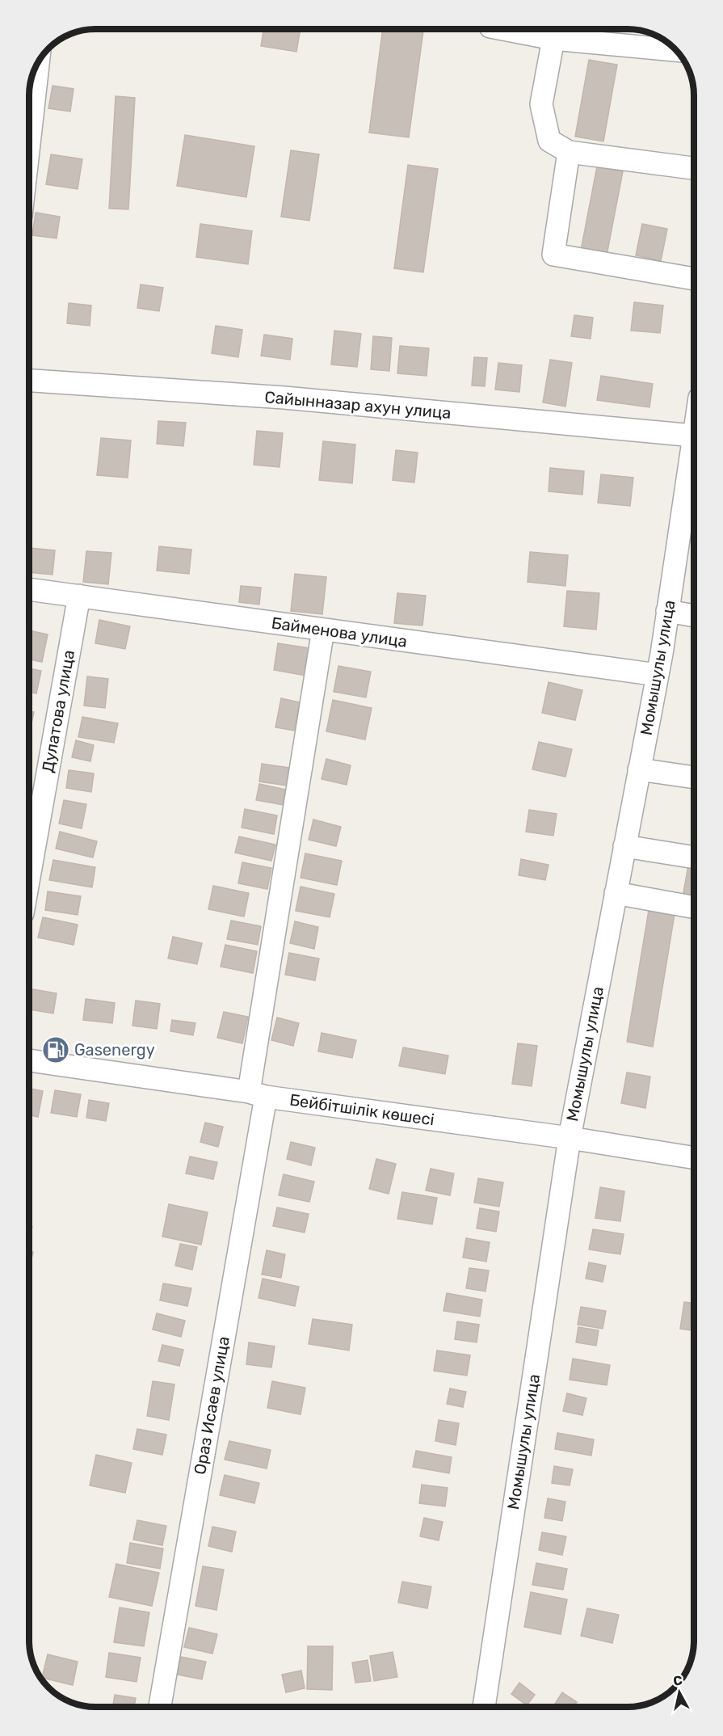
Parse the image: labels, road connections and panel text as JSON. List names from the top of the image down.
{
  "streets": {
    "street": [
      "Сайынназар ахун улица",
      "Байменова улица",
      "Момышулы улица",
      "Дулатова улица",
      "Бейбітшілік көшесі",
      "Ораз Исаев улица"
    ]
  },
  "crossings": [
    ["Сайынназар ахун улица", "Момышулы улица"],
    ["Байменова улица", "Момышулы улица"],
    ["Байменова улица", "Дулатова улица"],
    ["Байменова улица", "Ораз Исаев улица"],
    ["Момышулы улица", "Бейбітшілік көшесі"],
    ["Бейбітшілік көшесі", "Ораз Исаев улица"]
  ],
  "places": {
    "fuel station": ["Gasenergy"]
  },
  "north": "top"
}
